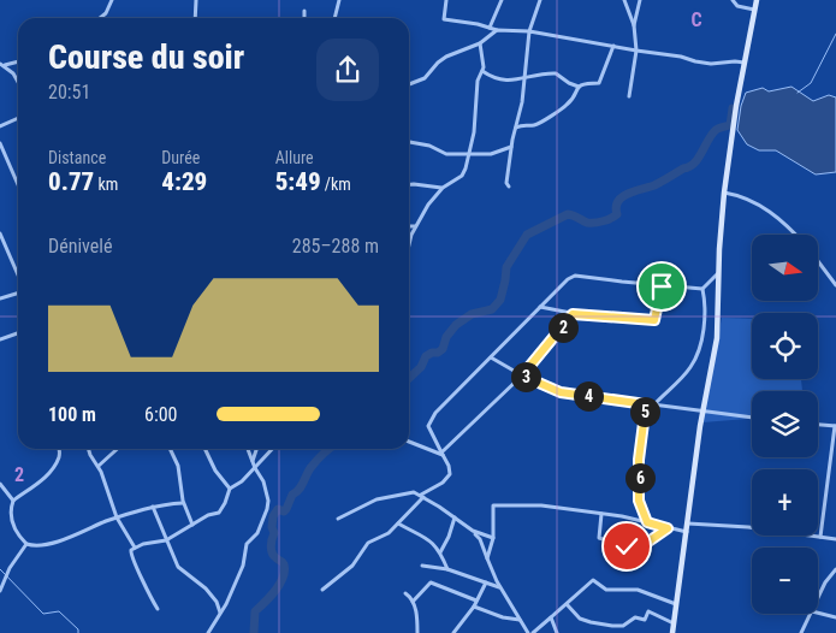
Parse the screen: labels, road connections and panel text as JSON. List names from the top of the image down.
{
  "north": "right",
  "page": {
    "heading": ["Course du soir", "20:51"],
    "stats": [
      ["Distance", "0.77 km"],
      ["Durée", "4:29"],
      ["Allure", "5:49 /km"]
    ],
    "chart": ["Dénivelé", "285–288 m"],
    "map_buttons": ["+", "−"],
    "pins": [
      "2",
      "3",
      "4",
      "5",
      "6"
    ],
    "list": [
      {
        "name": "100 m",
        "note": "6:00"
      }
    ]
  },
  "grid": {
    "columns": ["C"],
    "rows": ["2"]
  }
}
